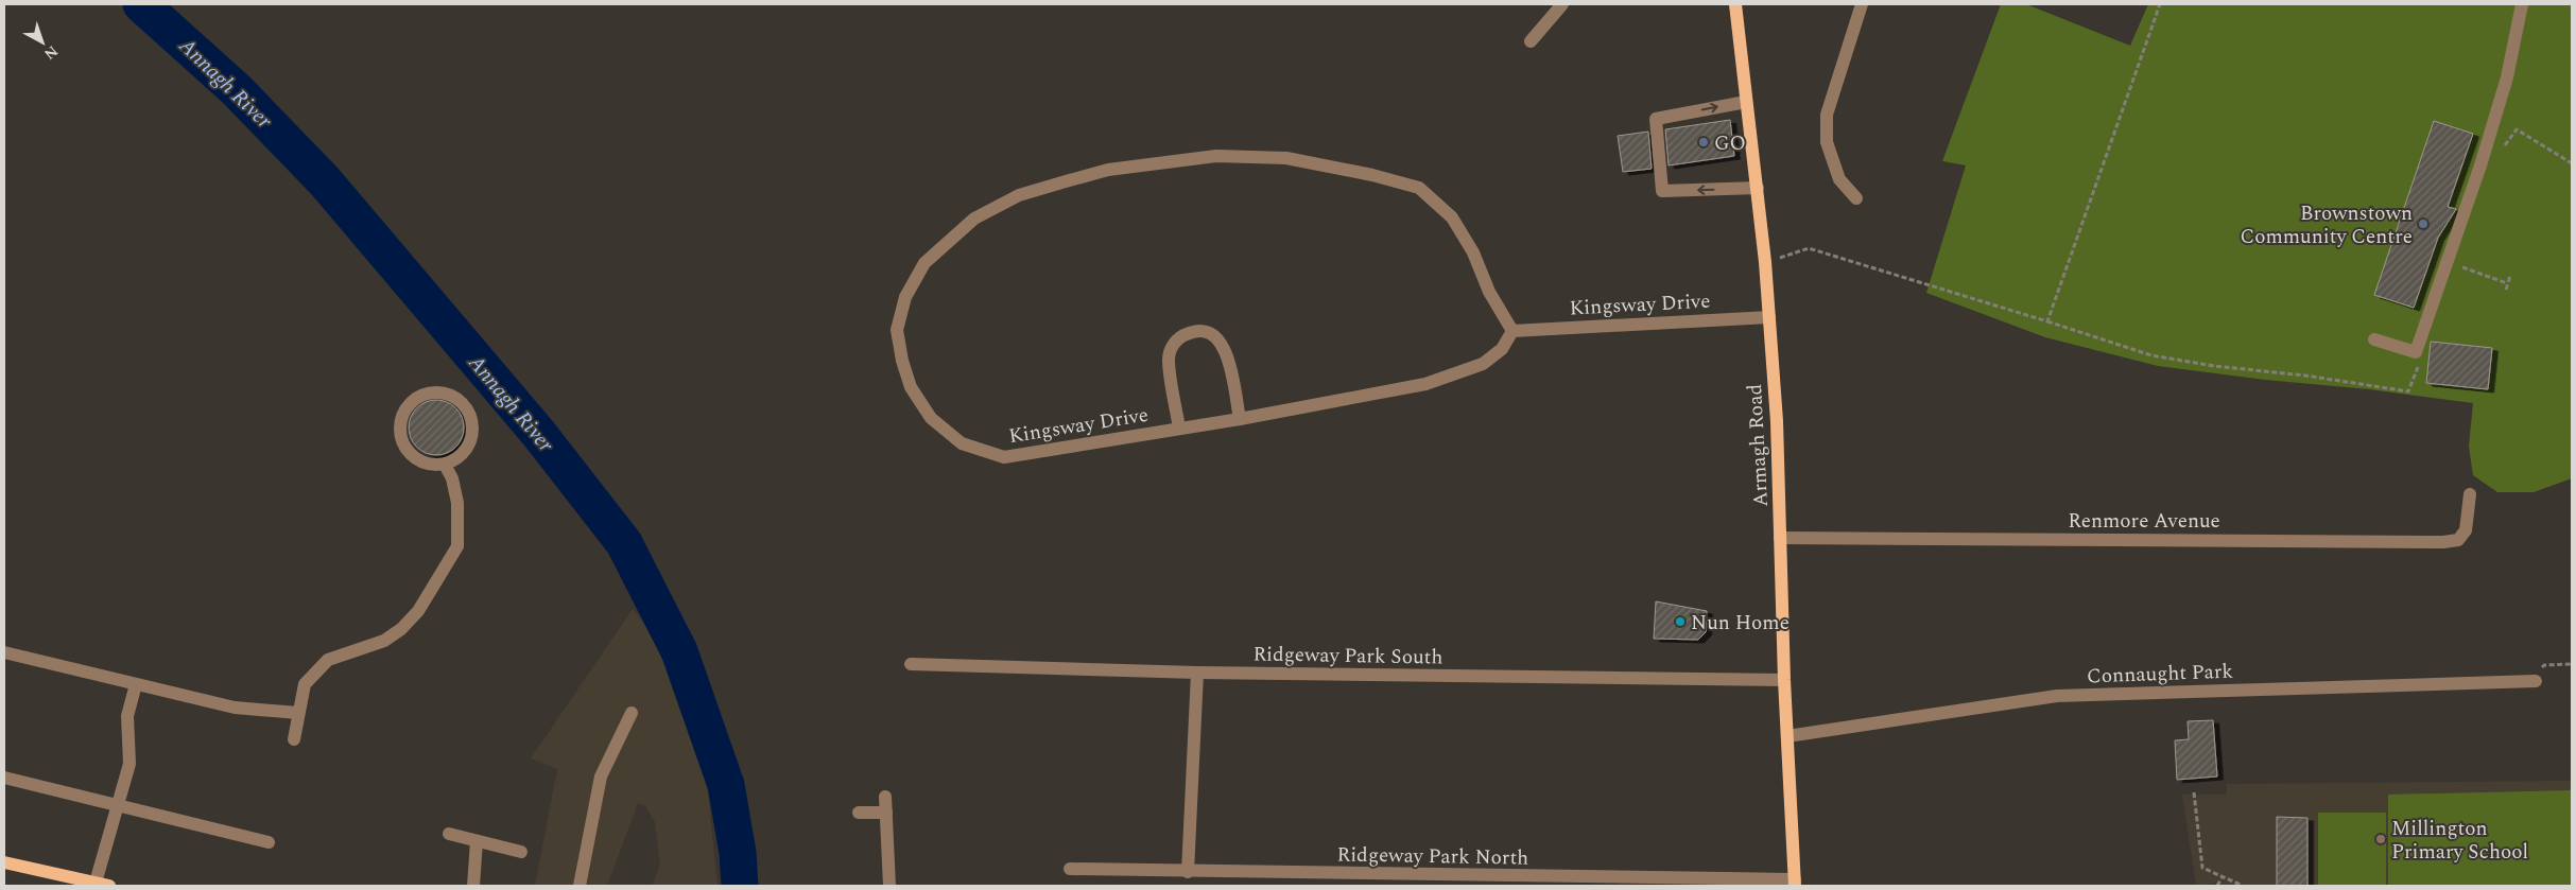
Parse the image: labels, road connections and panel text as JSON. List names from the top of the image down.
{
  "streets": {
    "main road": ["Armagh Road"],
    "street": [
      "Kingsway Drive",
      "Renmore Avenue",
      "Ridgeway Park South",
      "Connaught Park",
      "Ridgeway Park North"
    ]
  },
  "crossings": [
    ["Kingsway Drive", "Armagh Road"],
    ["Armagh Road", "Renmore Avenue"],
    ["Armagh Road", "Ridgeway Park South"],
    ["Armagh Road", "Connaught Park"],
    ["Armagh Road", "Ridgeway Park North"]
  ],
  "water": ["Annagh River"],
  "places": [
    "GO",
    "Brownstown Community Centre",
    "Nun Home",
    "Millington Primary School"
  ],
  "north": "bottom right"
}
